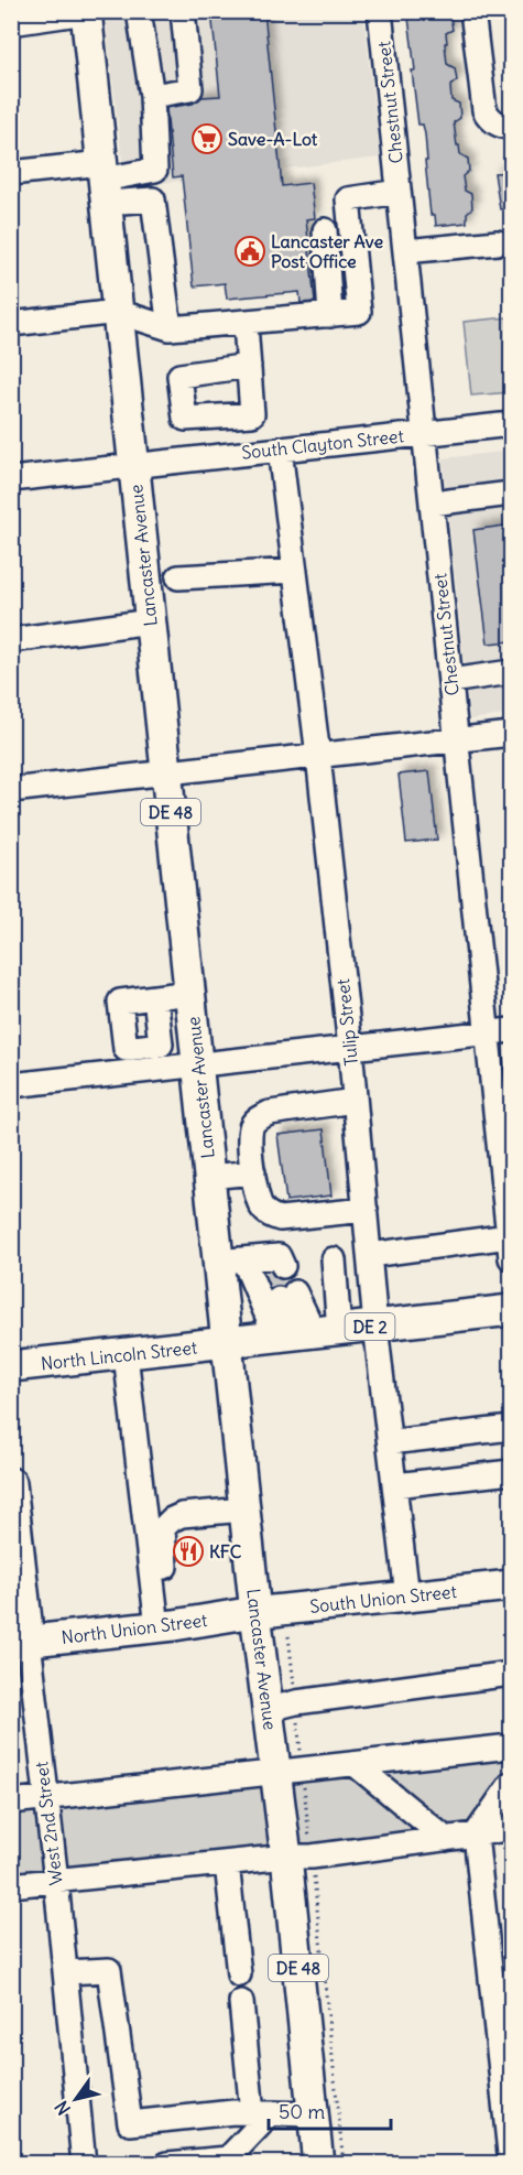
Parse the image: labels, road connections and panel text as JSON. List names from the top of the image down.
{
  "streets": {
    "main road": [
      "Lancaster Avenue",
      "DE 48",
      "DE 2",
      "North Lincoln Street",
      "South Union Street",
      "North Union Street",
      "West 2nd Street"
    ],
    "street": ["Chestnut Street", "South Clayton Street", "Tulip Street"]
  },
  "crossings": [
    ["Chestnut Street", "South Clayton Street"],
    ["South Clayton Street", "Lancaster Avenue"],
    ["South Clayton Street", "Tulip Street"],
    ["Lancaster Avenue", "DE 2"],
    ["Lancaster Avenue", "North Lincoln Street"],
    ["Lancaster Avenue", "South Union Street"],
    ["Lancaster Avenue", "North Union Street"],
    ["Tulip Street", "DE 2"],
    ["Tulip Street", "South Union Street"],
    ["DE 2", "North Lincoln Street"],
    ["South Union Street", "North Union Street"],
    ["North Union Street", "West 2nd Street"]
  ],
  "places": {
    "supermarket": ["Save-A-Lot"],
    "public building": ["Lancaster Ave Post Office"],
    "restaurant": ["KFC"]
  },
  "scale_bar": "50 m",
  "north": "bottom left"
}
